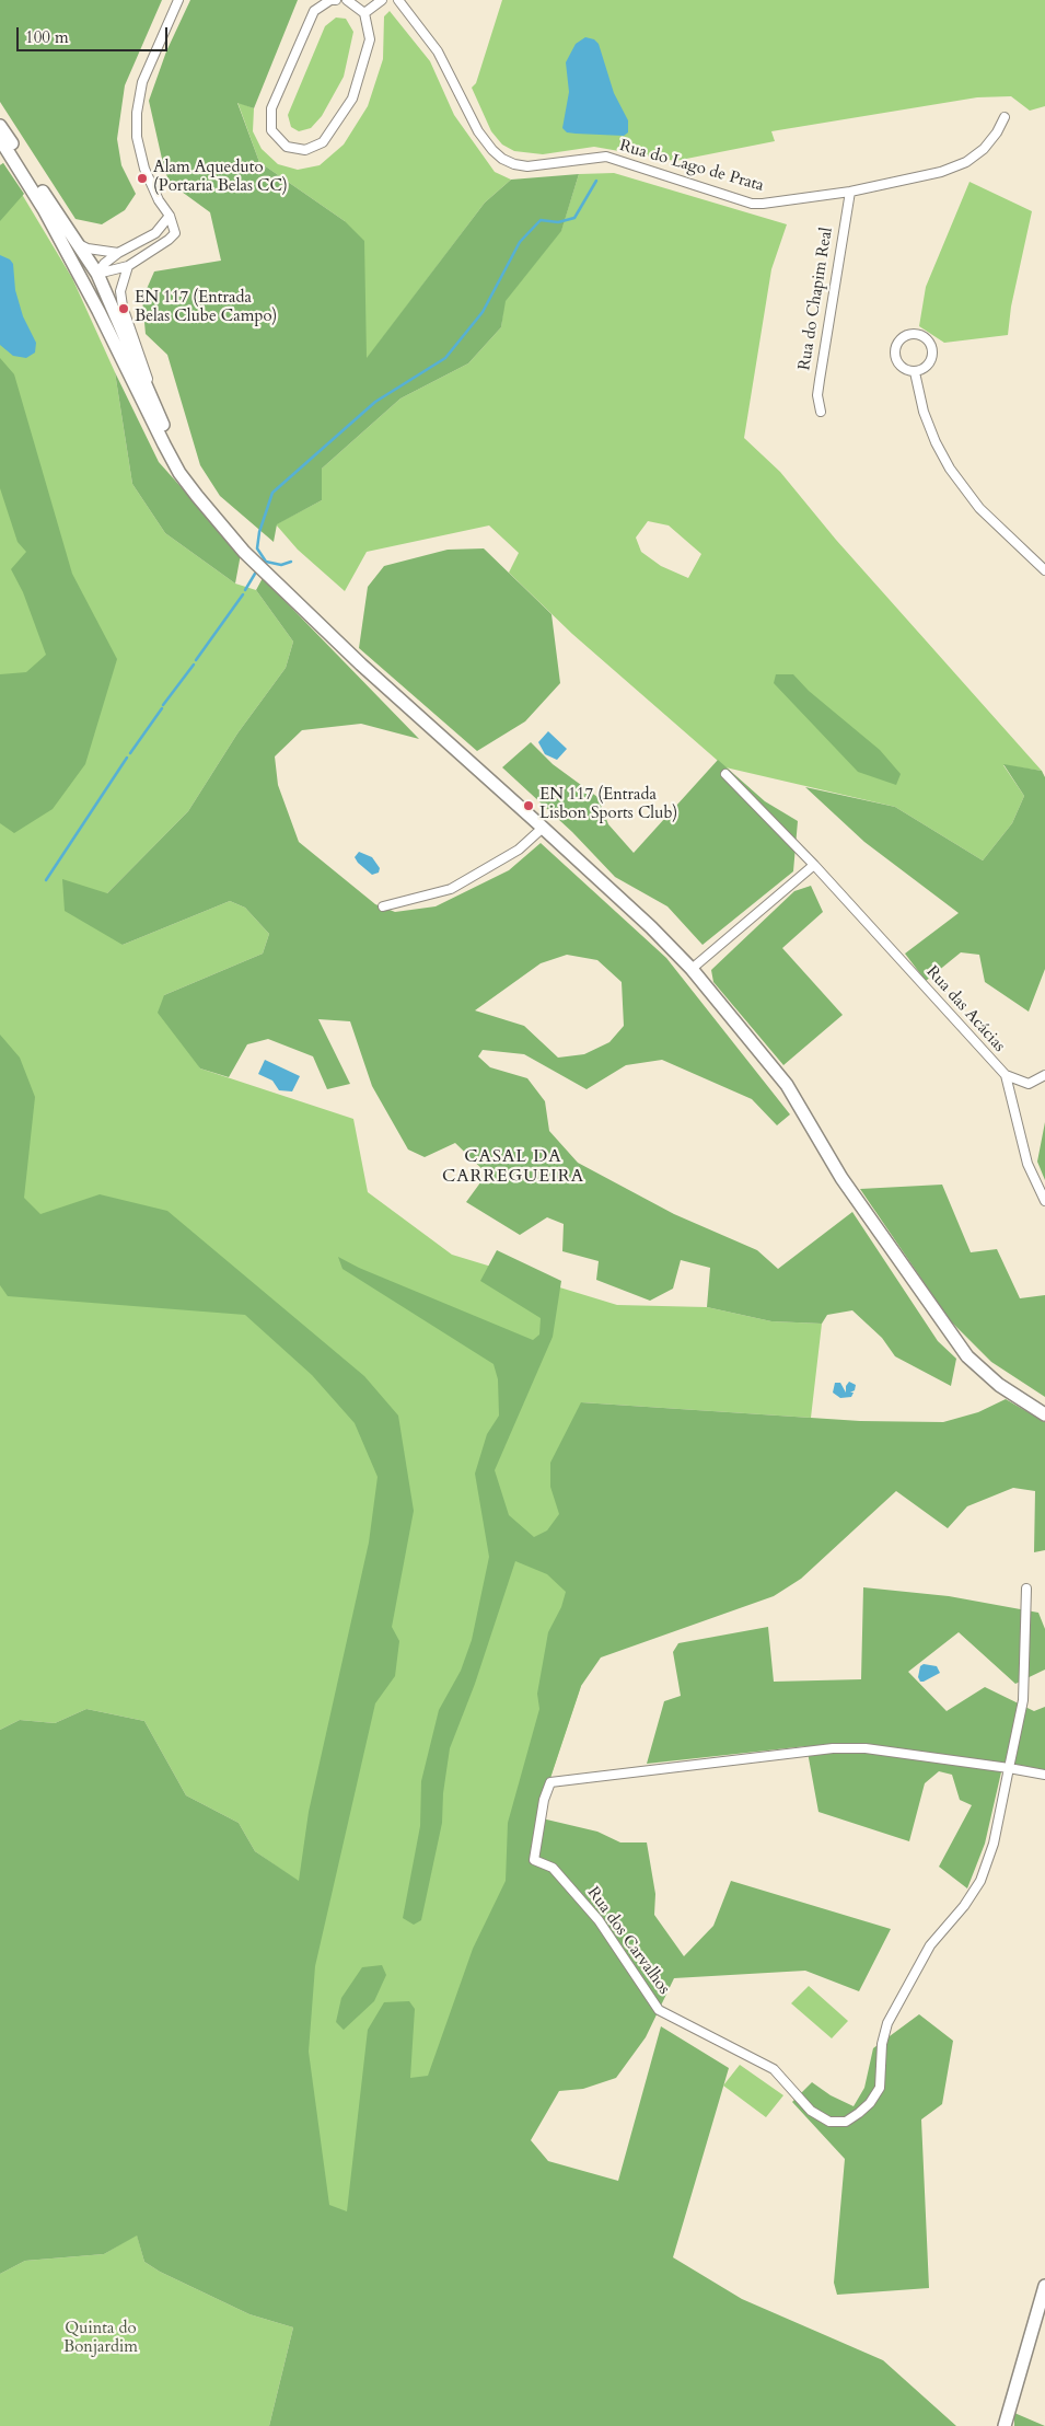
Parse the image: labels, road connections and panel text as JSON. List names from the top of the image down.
{
  "streets": {
    "street": [
      "Rua do Lago de Prata",
      "Rua do Chapim Real",
      "Rua das Acácias",
      "Rua dos Carvalhos"
    ]
  },
  "crossings": [
    ["Rua do Lago de Prata", "Rua do Chapim Real"]
  ],
  "districts": ["CASAL DA CARREGUEIRA"],
  "parks": ["Quinta do Bonjardim"],
  "places": ["Alam Aqueduto (Portaria Belas CC)", "EN 117 (Entrada Belas Clube Campo)", "EN 117 (Entrada Lisbon Sports Club)"],
  "scale_bar": "100 m"
}
